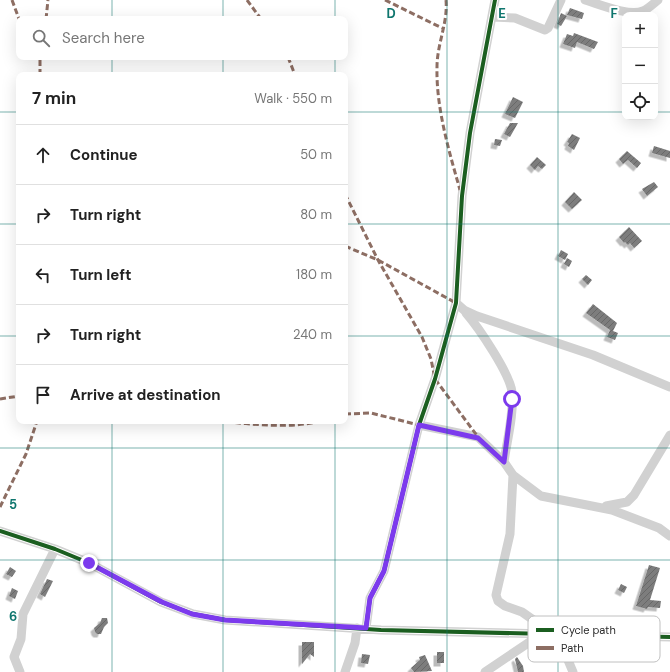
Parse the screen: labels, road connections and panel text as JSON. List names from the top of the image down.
{
  "legend": ["Cycle path", "Path"],
  "page": {
    "map_buttons": ["+", "−"],
    "search": "Search here",
    "heading": ["7 min", "Walk · 550 m"],
    "list": [
      ["Continue", "50 m"],
      ["Turn right", "80 m"],
      ["Turn left", "180 m"],
      ["Turn right", "240 m"],
      "Arrive at destination"
    ]
  },
  "grid": {
    "columns": ["D", "E", "F"],
    "rows": ["5", "6"]
  }
}
